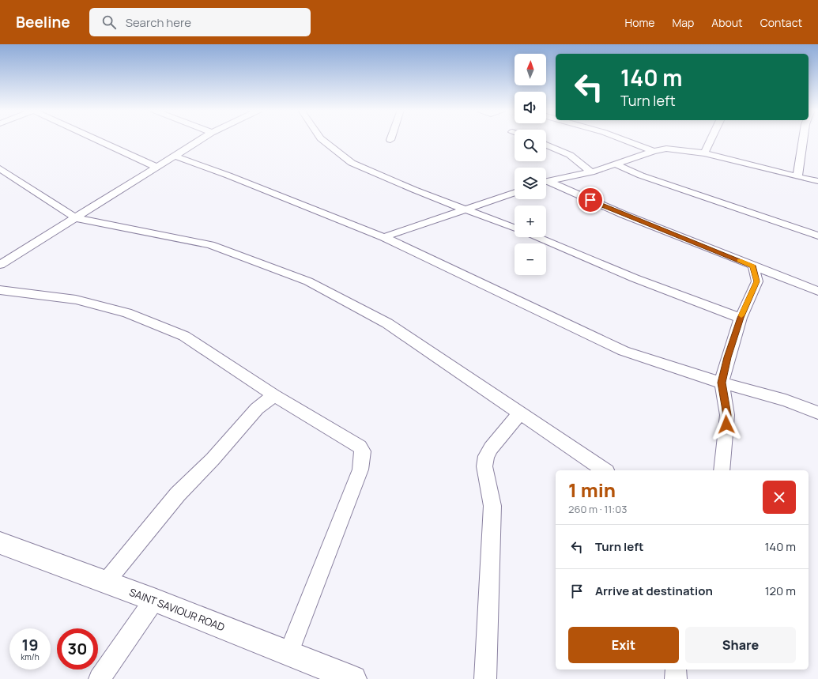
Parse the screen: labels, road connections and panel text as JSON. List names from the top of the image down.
{
  "streets": {
    "street": ["SAINT SAVIOUR ROAD"]
  },
  "north": "top",
  "page": {
    "header": "Beeline",
    "search": "Search here",
    "nav": [
      "Home",
      "Map",
      "About",
      "Contact"
    ],
    "map_buttons": ["+", "−"],
    "turn": ["140 m", "Turn left"],
    "heading": ["1 min", "260 m · 11:03"],
    "list": [
      {
        "name": "Turn left",
        "value": "140 m"
      },
      {
        "name": "Arrive at destination",
        "value": "120 m"
      }
    ],
    "buttons": ["Exit", "Share"],
    "speed": "19 km/h",
    "limit": "30"
  }
}
